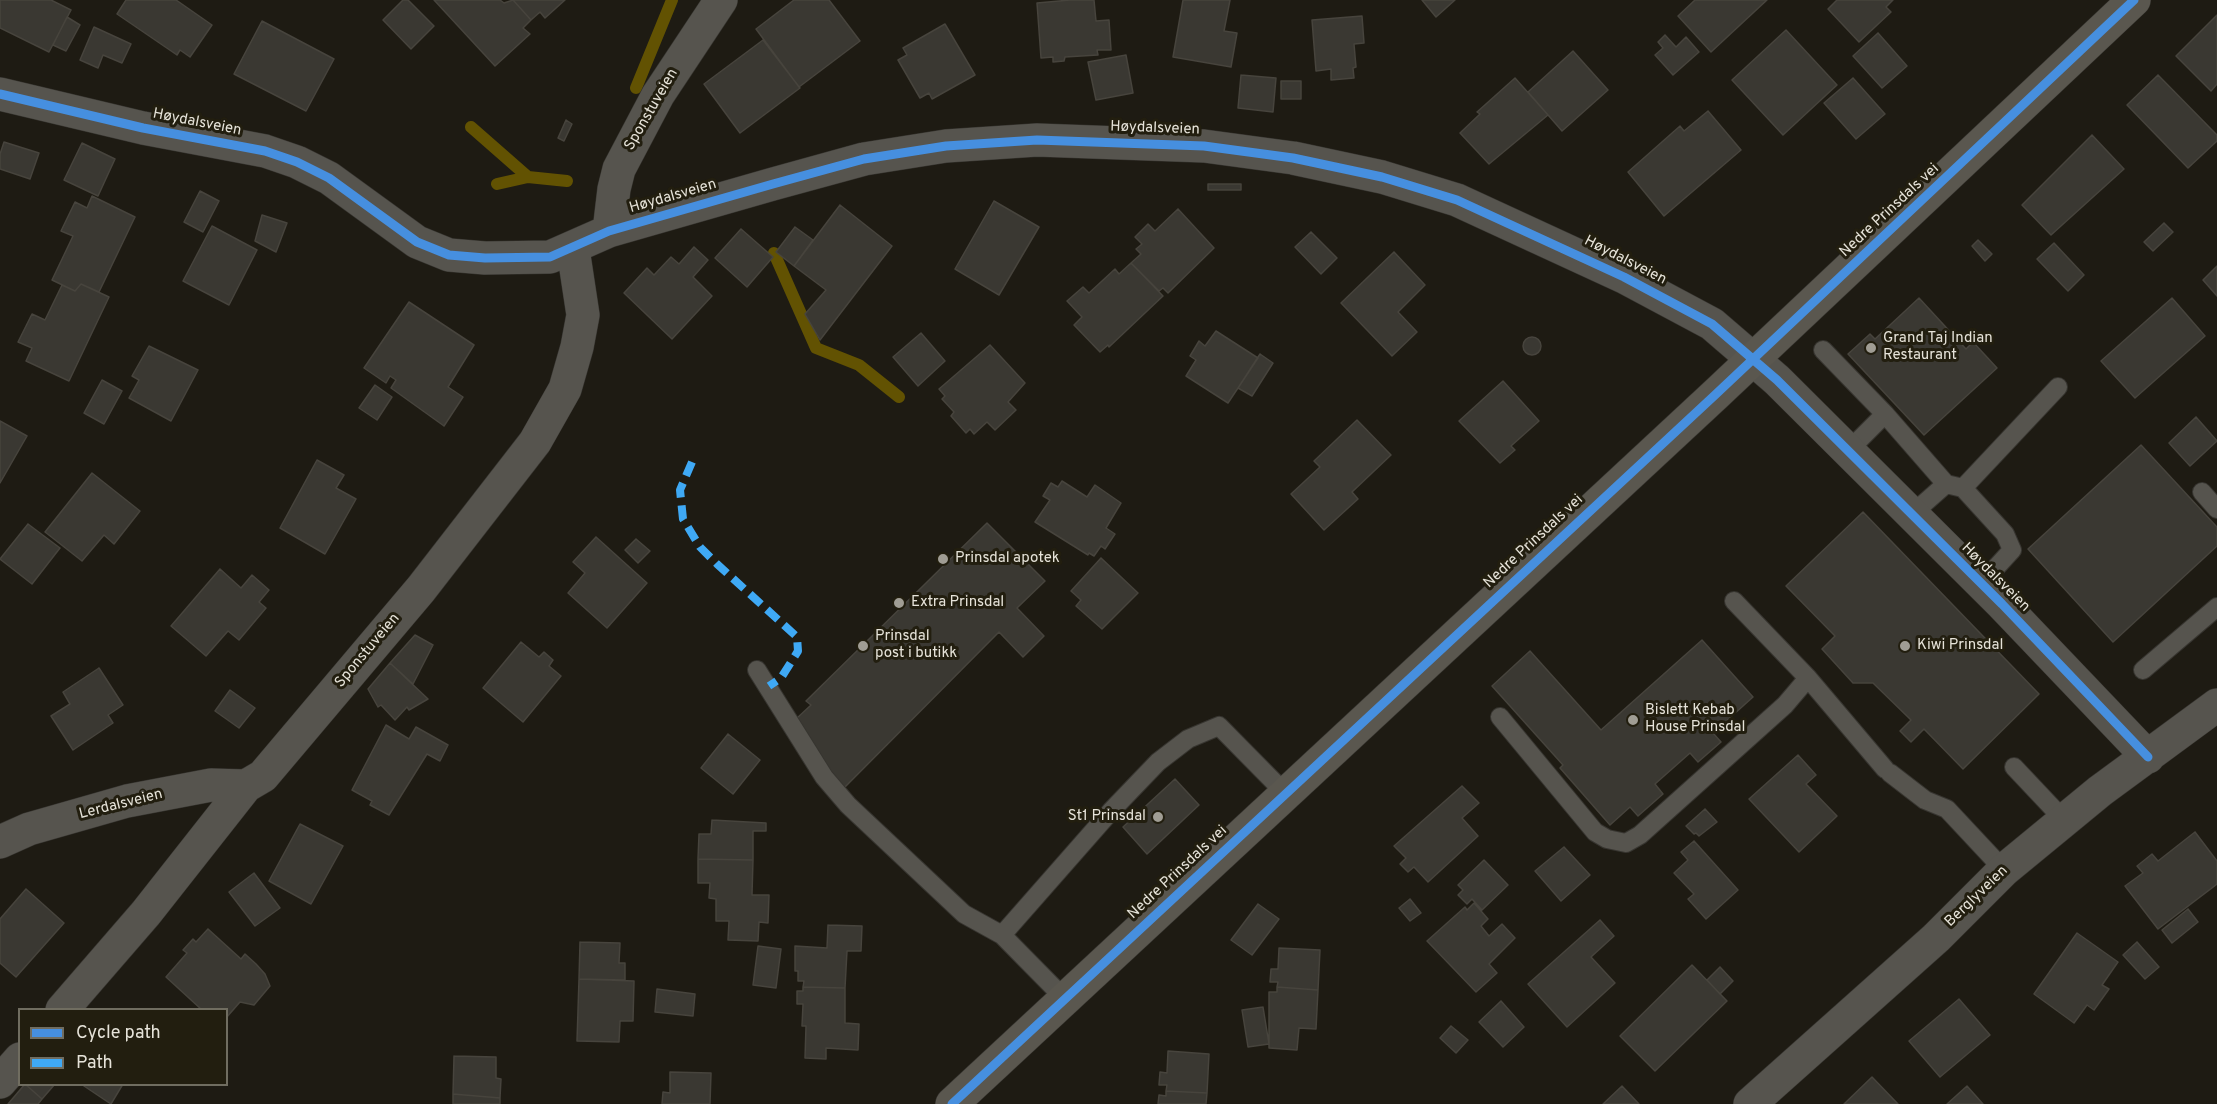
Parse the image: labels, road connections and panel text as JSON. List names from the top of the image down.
{
  "streets": {
    "main road": ["Nedre Prinsdals vei"],
    "street": [
      "Sponstuveien",
      "Høydalsveien",
      "Lerdalsveien",
      "Berglyveien"
    ]
  },
  "crossings": [
    ["Sponstuveien", "Høydalsveien"],
    ["Sponstuveien", "Lerdalsveien"],
    ["Høydalsveien", "Nedre Prinsdals vei"],
    ["Høydalsveien", "Berglyveien"]
  ],
  "places": [
    "Grand Taj Indian Restaurant",
    "Prinsdal apotek",
    "Extra Prinsdal",
    "Prinsdal post i butikk",
    "Kiwi Prinsdal",
    "Bislett Kebab House Prinsdal",
    "St1 Prinsdal"
  ],
  "legend": ["Cycle path", "Path"]
}
